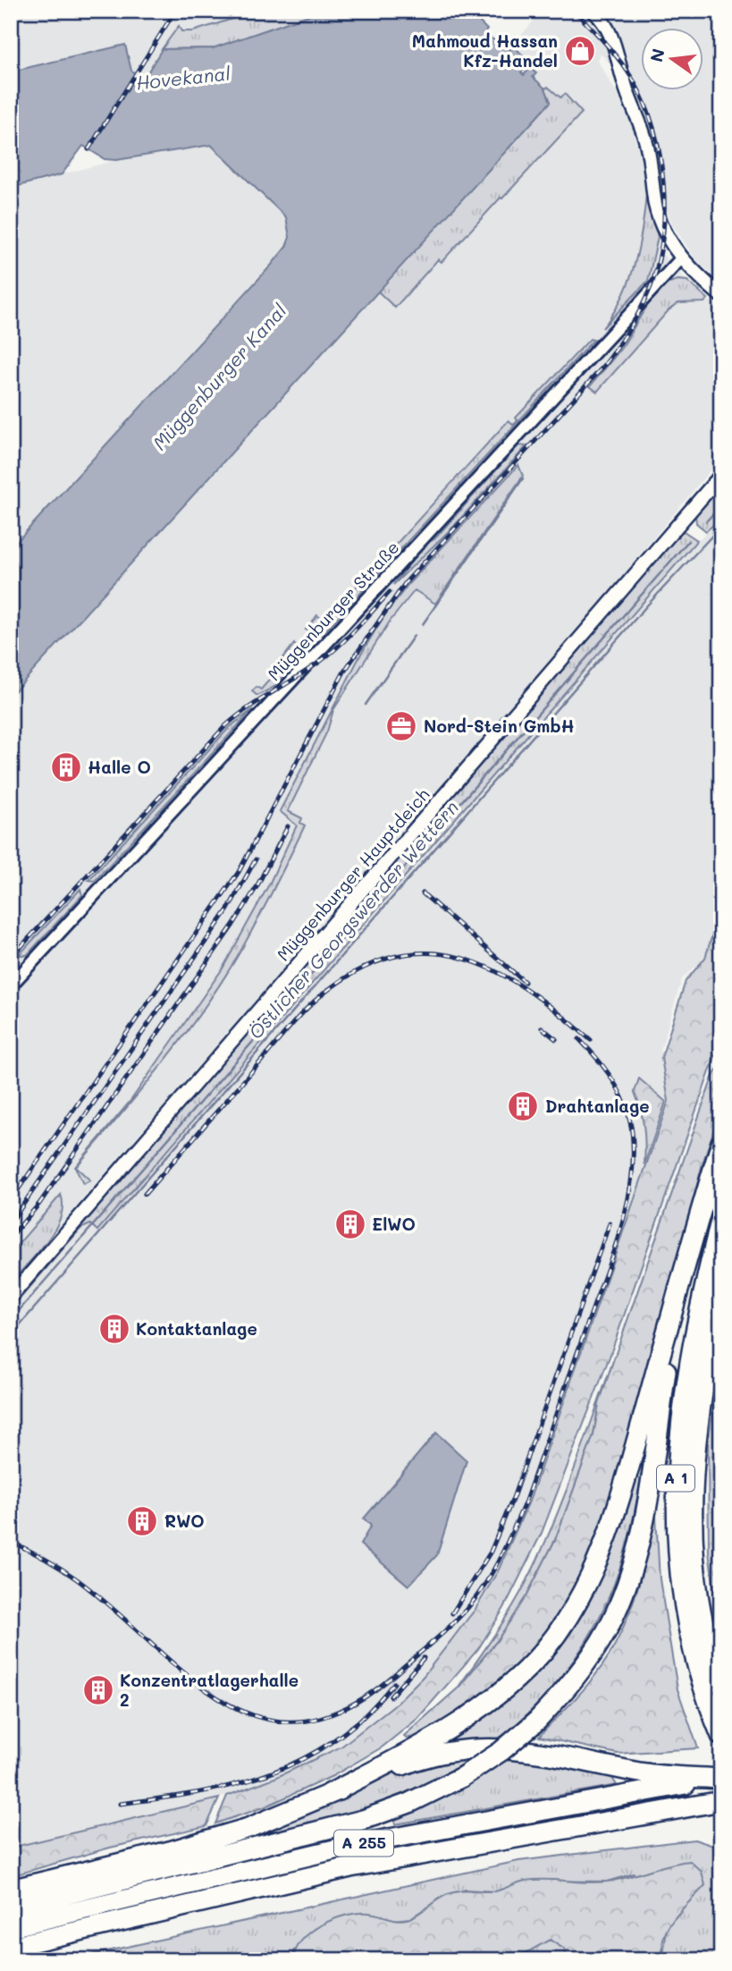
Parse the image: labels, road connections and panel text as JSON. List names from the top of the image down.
{
  "streets": {
    "highway": ["A 1", "A 255"],
    "street": ["Müggenburger Straße", "Müggenburger Hauptdeich"]
  },
  "water": ["Hovekanal", "Müggenburger Kanal", "Östlicher Georgswerder Wettern"],
  "places": {
    "shop": ["Mahmoud Hassan Kfz-Handel"],
    "office": ["Nord-Stein GmbH"],
    "building": [
      "Halle O",
      "Drahtanlage",
      "ElWO",
      "Kontaktanlage",
      "RWO",
      "Konzentratlagerhalle 2"
    ]
  },
  "north": "left"
}
